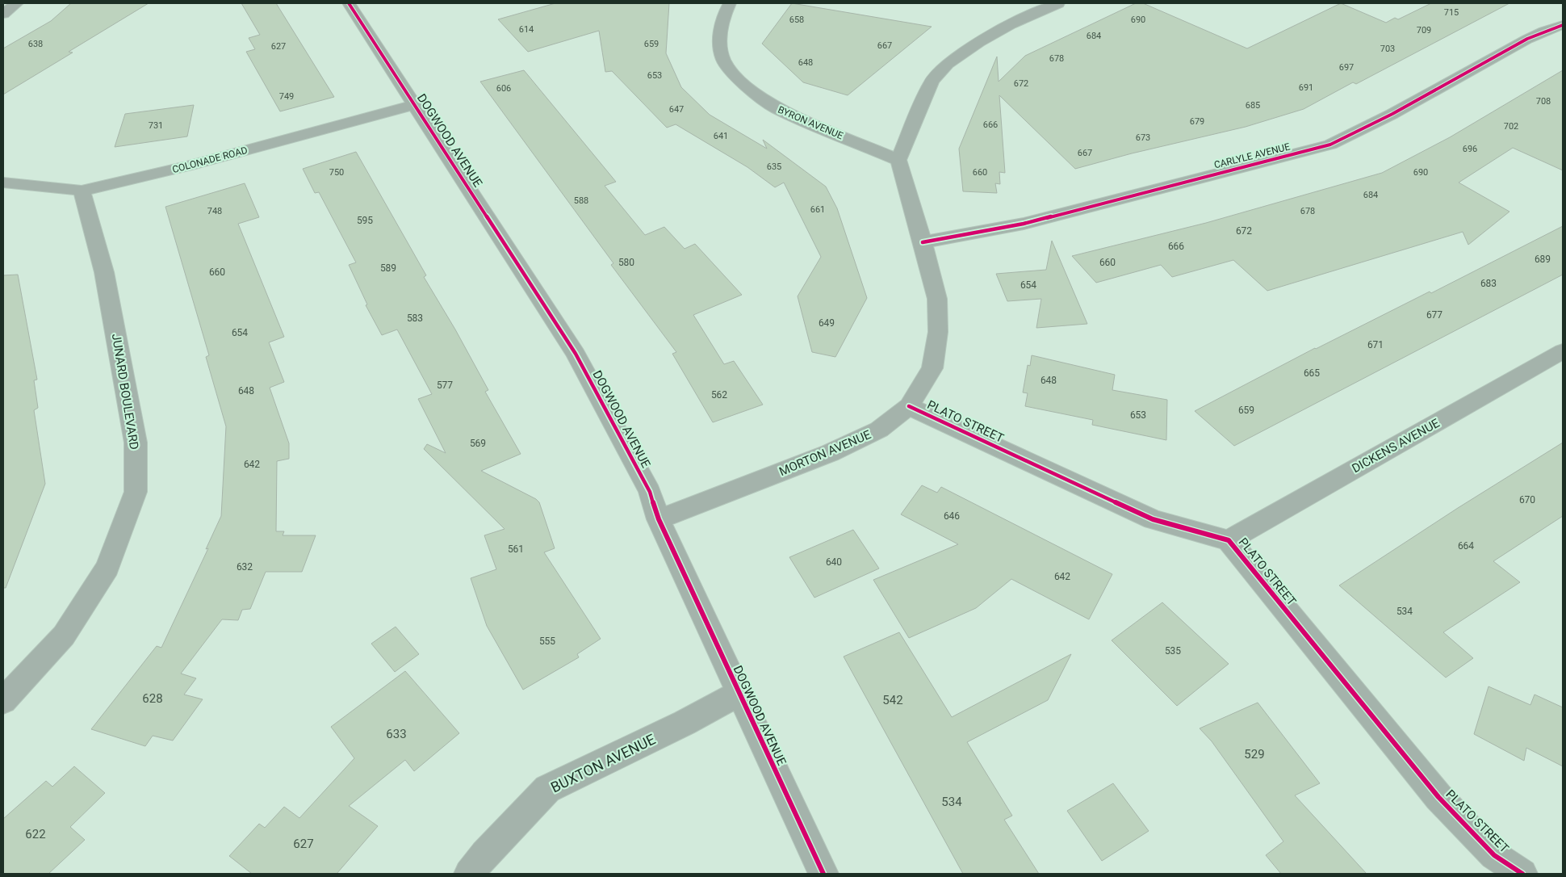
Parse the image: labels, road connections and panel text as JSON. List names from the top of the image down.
{
  "streets": {
    "street": [
      "BYRON AVENUE",
      "DOGWOOD AVENUE",
      "CARLYLE AVENUE",
      "COLONADE ROAD",
      "JUNARD BOULEVARD",
      "PLATO STREET",
      "DICKENS AVENUE",
      "MORTON AVENUE",
      "BUXTON AVENUE"
    ]
  },
  "crossings": [
    ["BYRON AVENUE", "MORTON AVENUE"],
    ["DOGWOOD AVENUE", "COLONADE ROAD"],
    ["DOGWOOD AVENUE", "MORTON AVENUE"],
    ["DOGWOOD AVENUE", "BUXTON AVENUE"],
    ["CARLYLE AVENUE", "MORTON AVENUE"],
    ["COLONADE ROAD", "JUNARD BOULEVARD"],
    ["PLATO STREET", "DICKENS AVENUE"],
    ["PLATO STREET", "MORTON AVENUE"]
  ],
  "house_numbers": [
    "715",
    "658",
    "690",
    "614",
    "709",
    "684",
    "638",
    "659",
    "667",
    "627",
    "703",
    "678",
    "648",
    "697",
    "653",
    "672",
    "691",
    "606",
    "749",
    "708",
    "685",
    "647",
    "679",
    "666",
    "731",
    "702",
    "641",
    "673",
    "696",
    "667",
    "635",
    "750",
    "660",
    "690",
    "684",
    "588",
    "661",
    "748",
    "678",
    "595",
    "672",
    "666",
    "689",
    "580",
    "660",
    "589",
    "660",
    "683",
    "654",
    "677",
    "583",
    "649",
    "654",
    "671",
    "665",
    "648",
    "577",
    "648",
    "562",
    "659",
    "653",
    "569",
    "642",
    "670",
    "646",
    "664",
    "561",
    "640",
    "632",
    "642",
    "534",
    "555",
    "535",
    "628",
    "542",
    "633",
    "529",
    "534",
    "622",
    "627"
  ]
}
